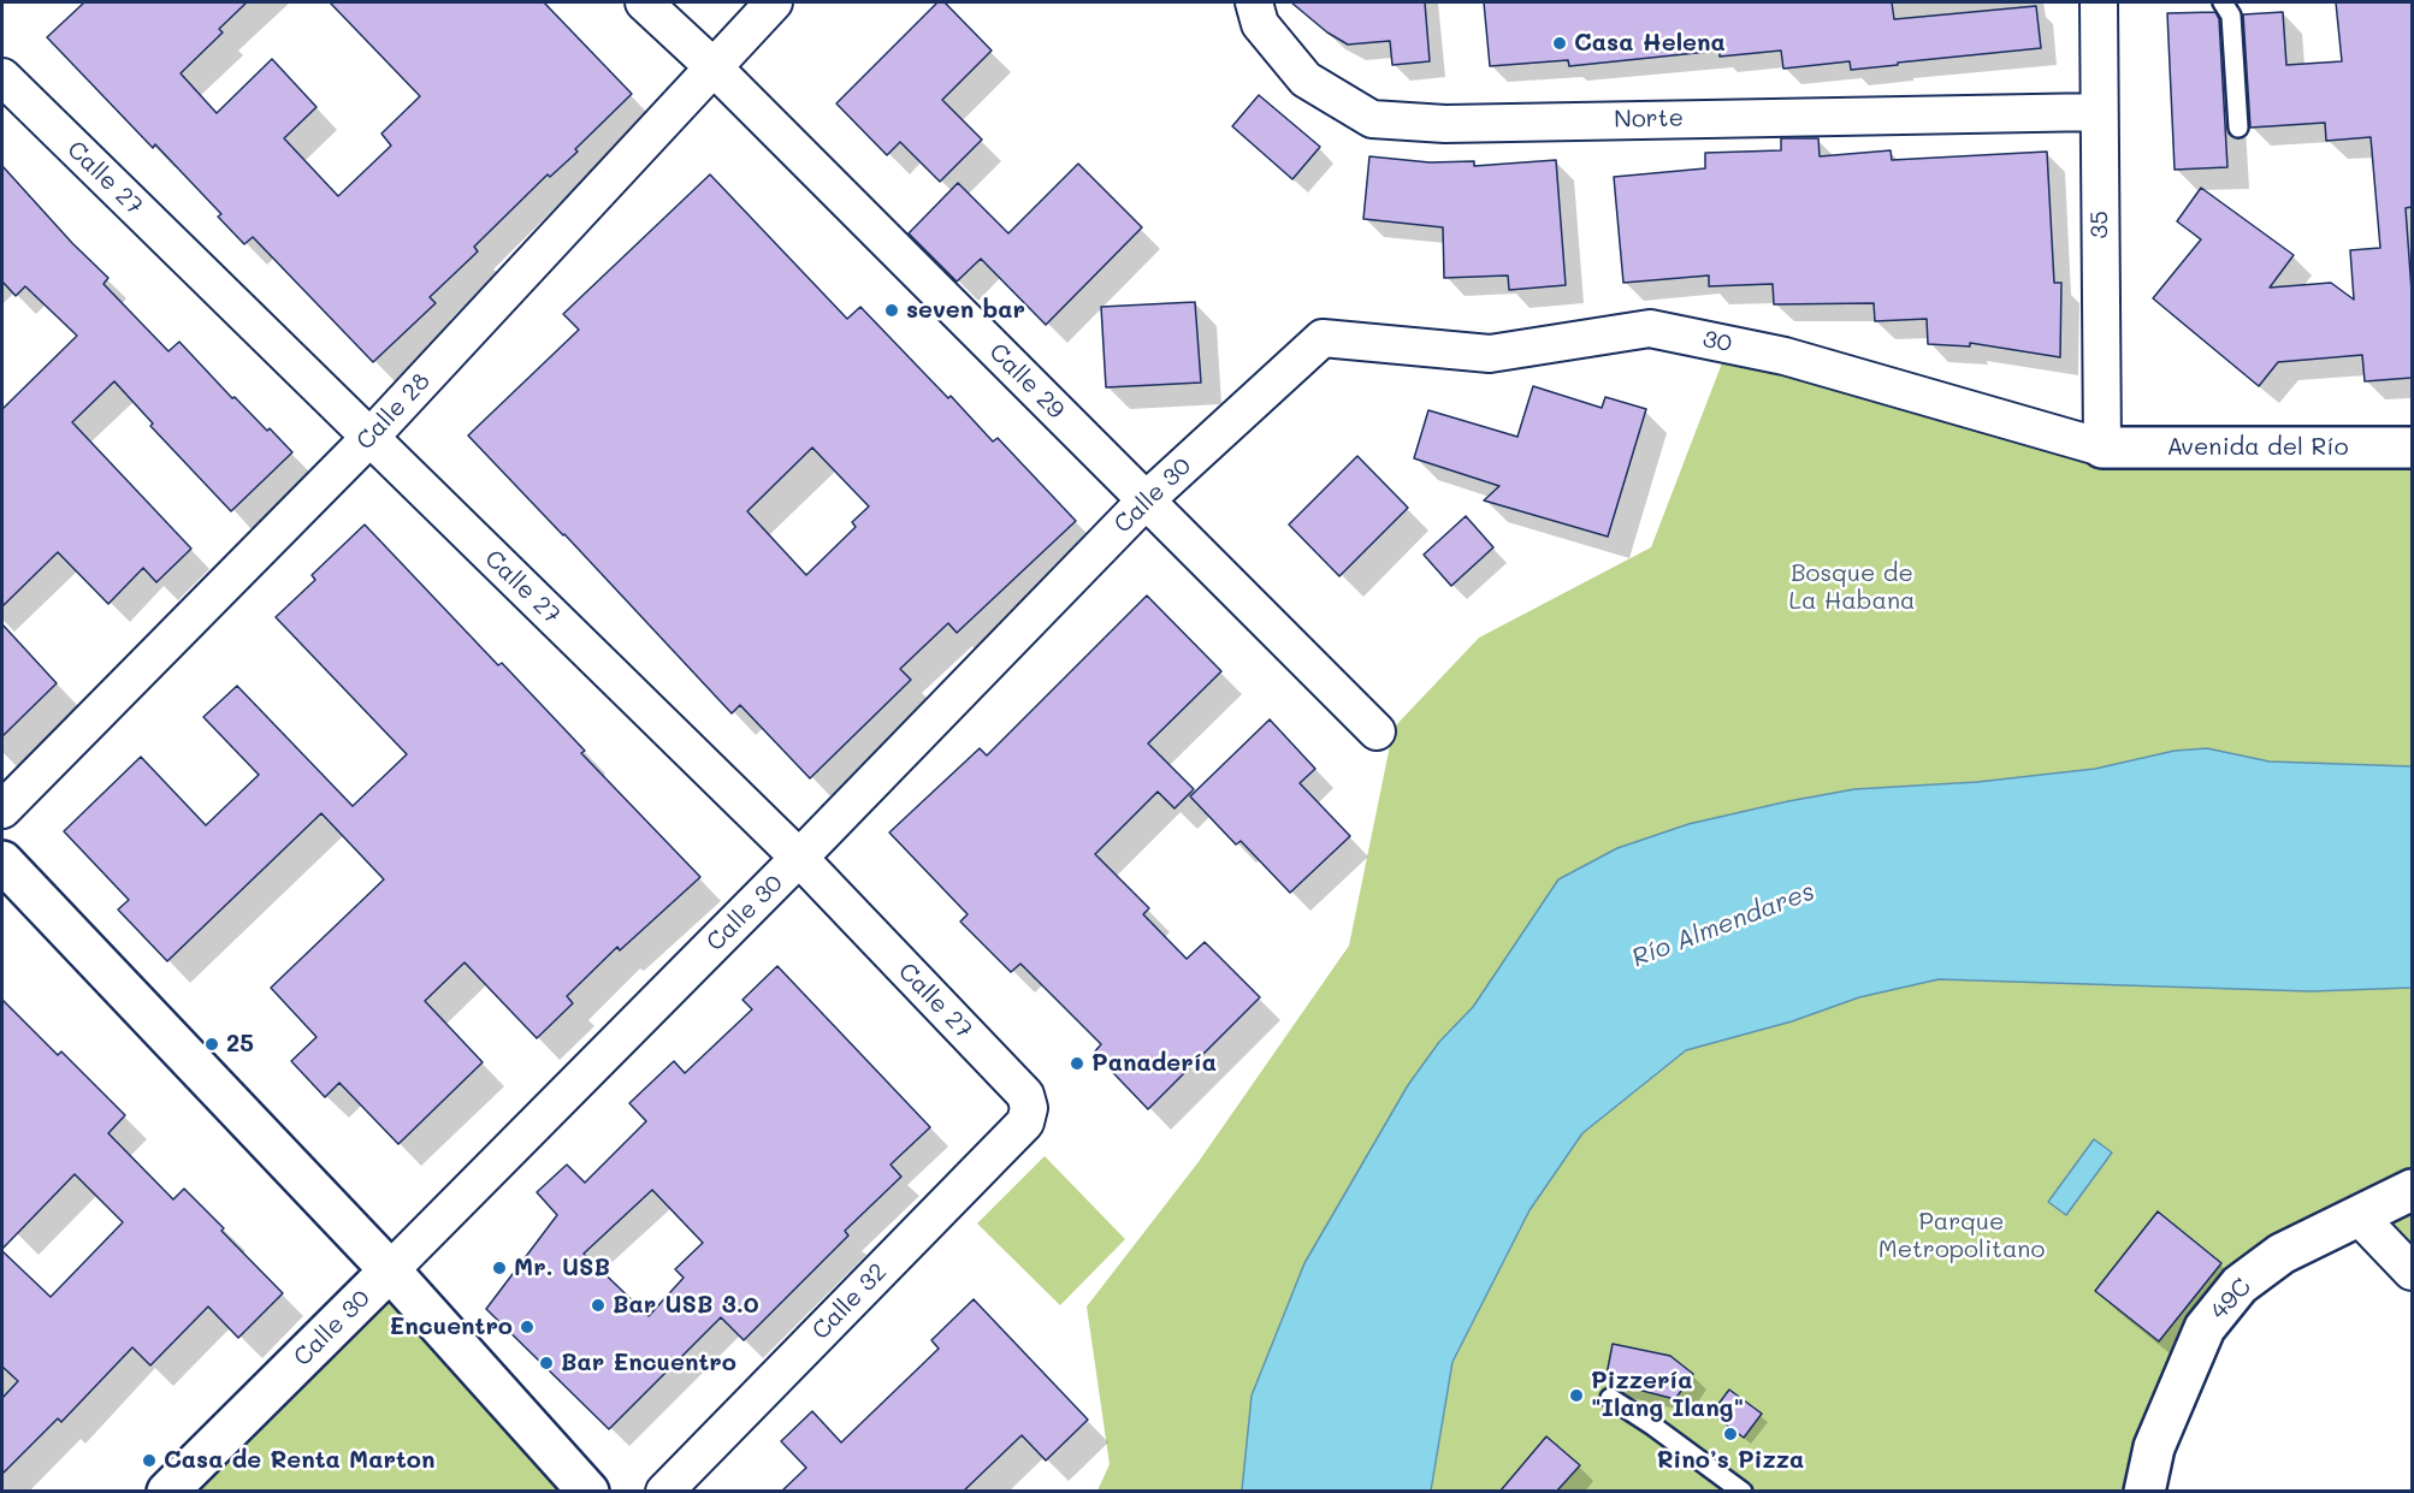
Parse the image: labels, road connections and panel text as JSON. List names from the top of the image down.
{
  "streets": {
    "street": [
      "Norte",
      "Calle 27",
      "35",
      "30",
      "Calle 29",
      "Calle 28",
      "Avenida del Río",
      "Calle 30",
      "49C",
      "Calle 32"
    ]
  },
  "crossings": [
    ["Norte", "35"],
    ["Calle 27", "Calle 28"],
    ["Calle 27", "Calle 30"],
    ["Calle 27", "Calle 32"],
    ["35", "30"],
    ["35", "Avenida del Río"],
    ["30", "Avenida del Río"],
    ["30", "Calle 30"],
    ["Calle 29", "Calle 28"],
    ["Calle 29", "Calle 30"]
  ],
  "water": ["Río Almendares"],
  "parks": ["Bosque de La Habana", "Parque Metropolitano"],
  "places": [
    "Casa Helena",
    "seven bar",
    "25",
    "Panadería",
    "Mr. USB",
    "Bar USB 3.0",
    "Encuentro",
    "Bar Encuentro",
    "Pizzería \"Ilang Ilang\"",
    "Rino’s Pizza",
    "Casa de Renta Marton"
  ]
}
